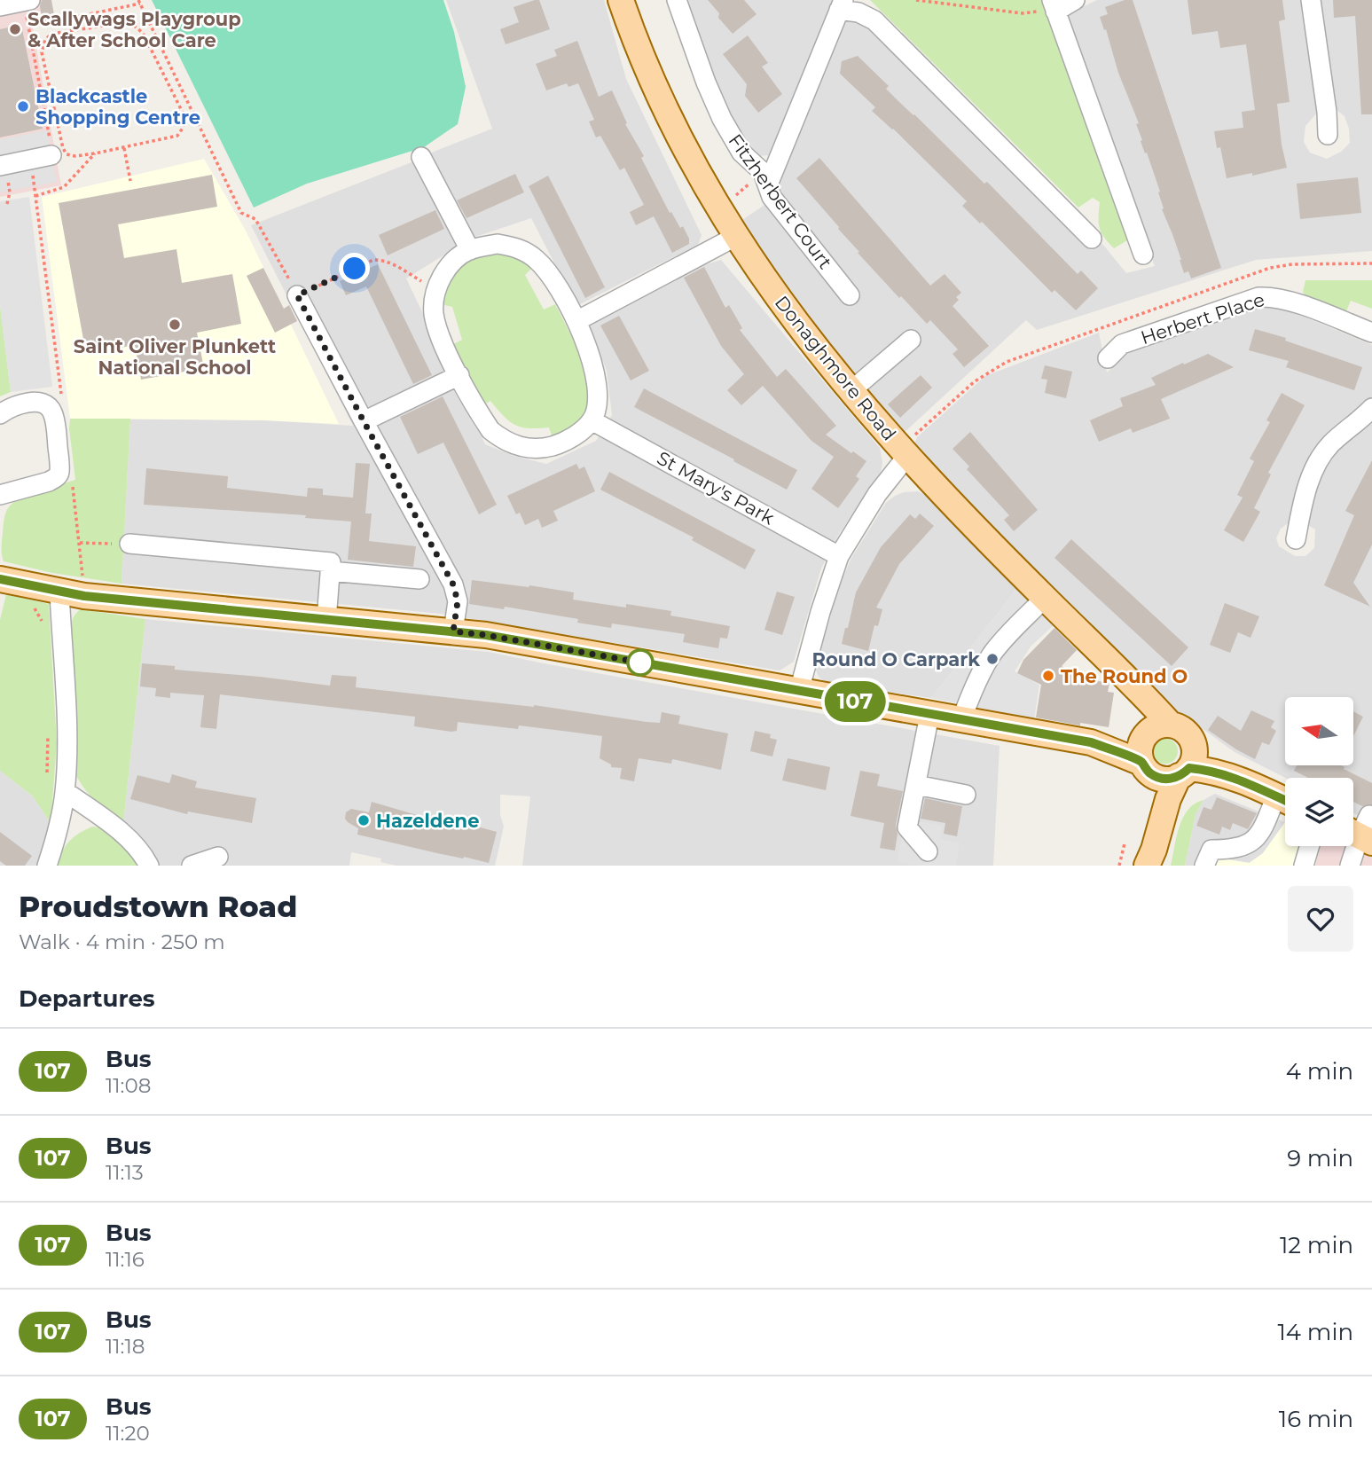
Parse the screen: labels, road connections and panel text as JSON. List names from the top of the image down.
{
  "streets": {
    "main road": ["Donaghmore Road"],
    "street": ["Fitzherbert Court", "Herbert Place", "St Mary's Park"]
  },
  "places": [
    "Scallywags Playgroup & After School Care",
    "Blackcastle Shopping Centre",
    "Saint Oliver Plunkett National School",
    "Round O Carpark",
    "The Round O",
    "Hazeldene"
  ],
  "lines": ["bus line 107"],
  "north": "left",
  "page": {
    "on_map": "107",
    "heading": [
      ["Proudstown Road", "Walk · 4 min · 250 m"],
      "Departures"
    ],
    "list": [
      {
        "mark": "107",
        "name": "Bus",
        "note": "11:08",
        "value": "4 min"
      },
      {
        "mark": "107",
        "name": "Bus",
        "note": "11:13",
        "value": "9 min"
      },
      {
        "mark": "107",
        "name": "Bus",
        "note": "11:16",
        "value": "12 min"
      },
      {
        "mark": "107",
        "name": "Bus",
        "note": "11:18",
        "value": "14 min"
      },
      {
        "mark": "107",
        "name": "Bus",
        "note": "11:20",
        "value": "16 min"
      }
    ]
  }
}
